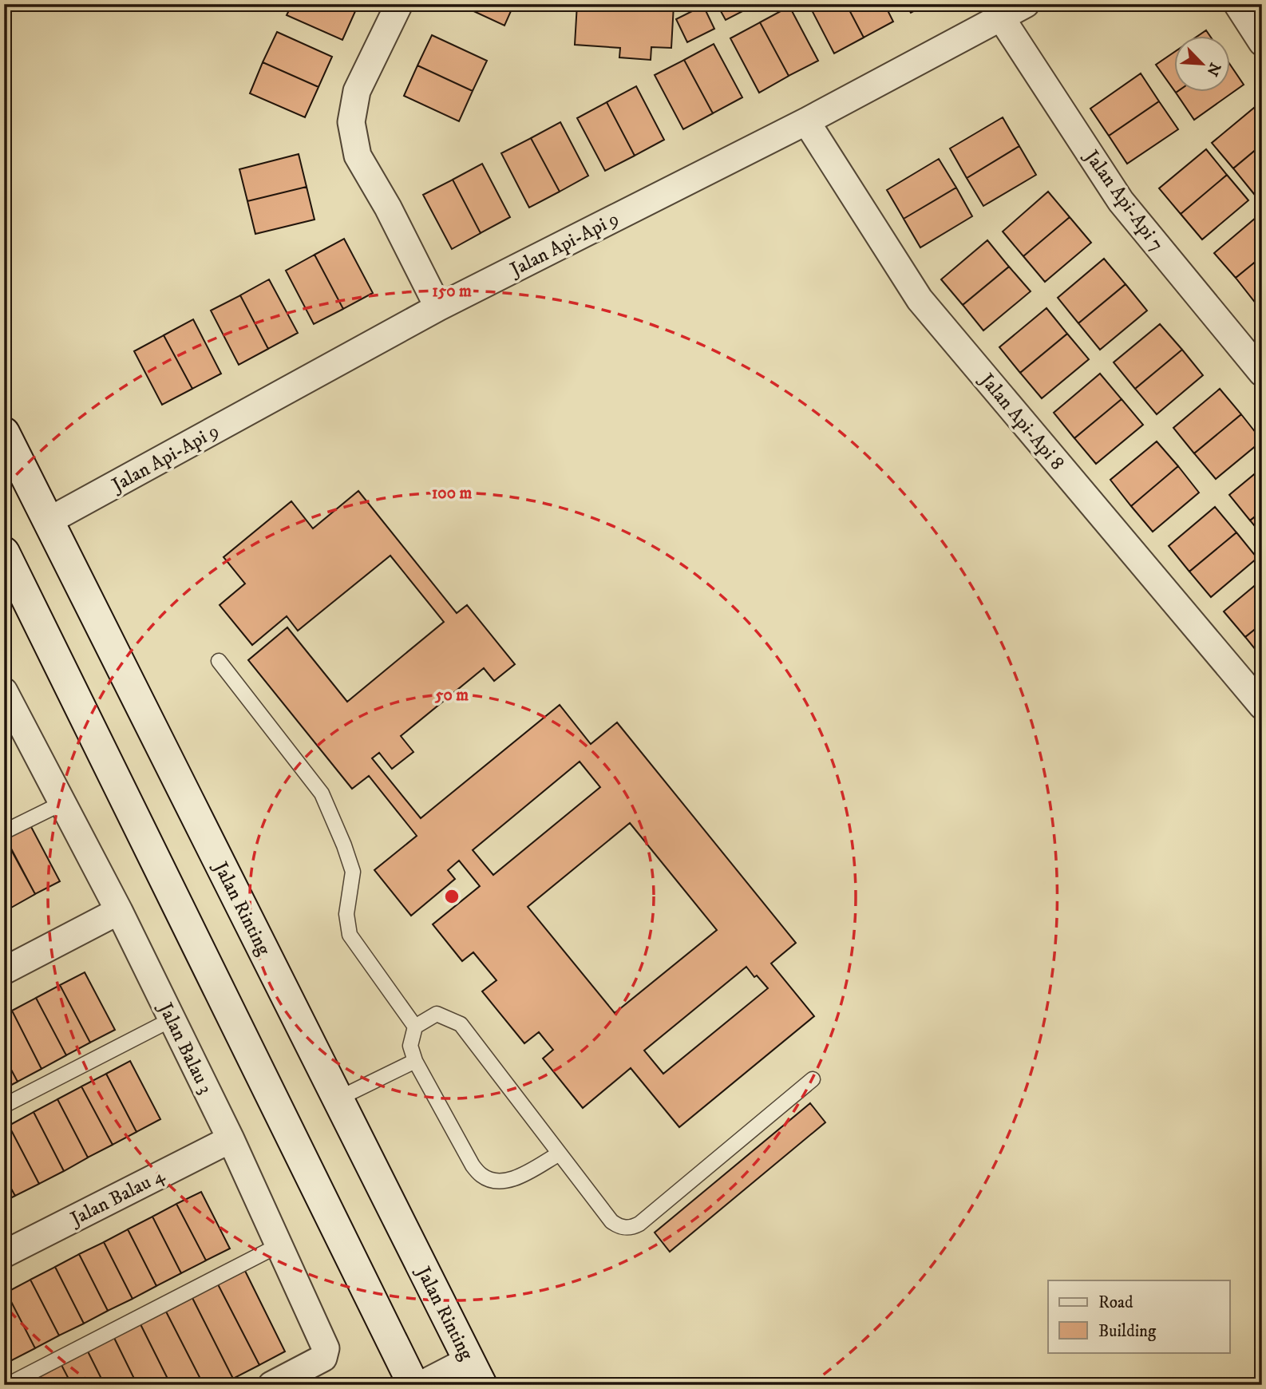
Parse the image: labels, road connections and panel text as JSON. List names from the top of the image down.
{
  "streets": {
    "main road": ["Jalan Rinting"],
    "street": [
      "Jalan Api-Api 7",
      "Jalan Api-Api 9",
      "Jalan Api-Api 8",
      "Jalan Balau 3",
      "Jalan Balau 4"
    ]
  },
  "crossings": [
    ["Jalan Api-Api 7", "Jalan Api-Api 9"],
    ["Jalan Api-Api 9", "Jalan Api-Api 8"],
    ["Jalan Api-Api 9", "Jalan Rinting"],
    ["Jalan Balau 3", "Jalan Balau 4"]
  ],
  "legend": ["Road", "Building"],
  "north": "bottom right",
  "rings": ["150 m", "100 m", "50 m"]
}
